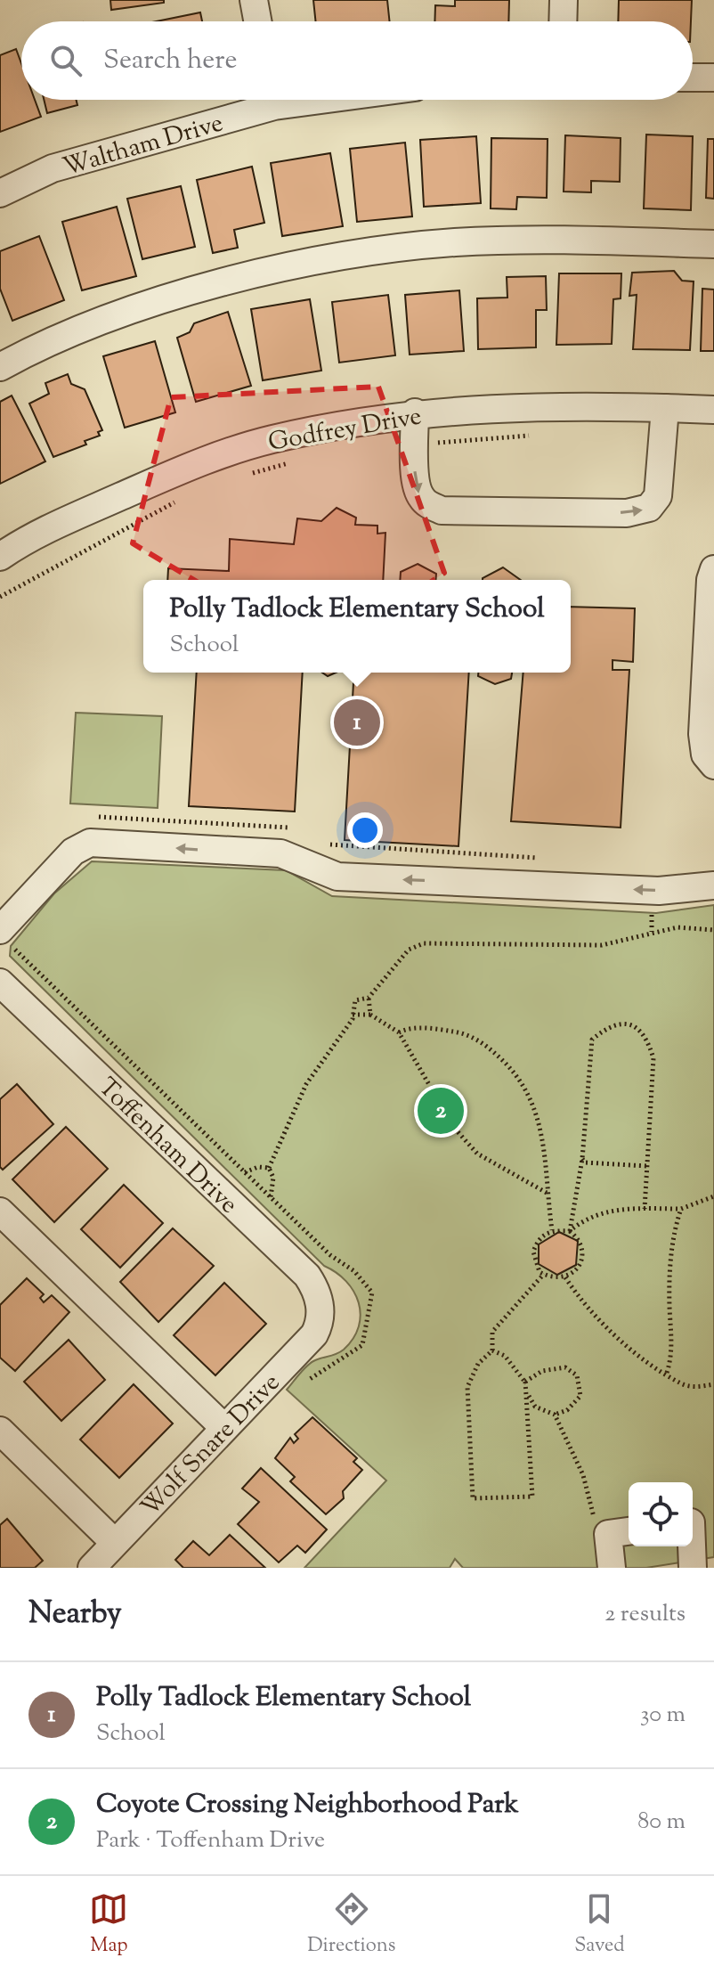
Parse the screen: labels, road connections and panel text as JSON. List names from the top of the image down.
{
  "streets": {
    "street": [
      "Waltham Drive",
      "Godfrey Drive",
      "Toffenham Drive",
      "Wolf Snare Drive"
    ]
  },
  "crossings": [
    ["Toffenham Drive", "Wolf Snare Drive"]
  ],
  "page": {
    "search": "Search here",
    "popup": ["Polly Tadlock Elementary School", "School"],
    "pins": ["1", "2"],
    "heading": ["Nearby", "2 results"],
    "list": [
      {
        "mark": "1",
        "name": "Polly Tadlock Elementary School",
        "note": "School",
        "value": "30 m"
      },
      {
        "mark": "2",
        "name": "Coyote Crossing Neighborhood Park",
        "note": "Park · Toffenham Drive",
        "value": "80 m"
      }
    ],
    "nav": ["Map", "Directions", "Saved"]
  }
}
